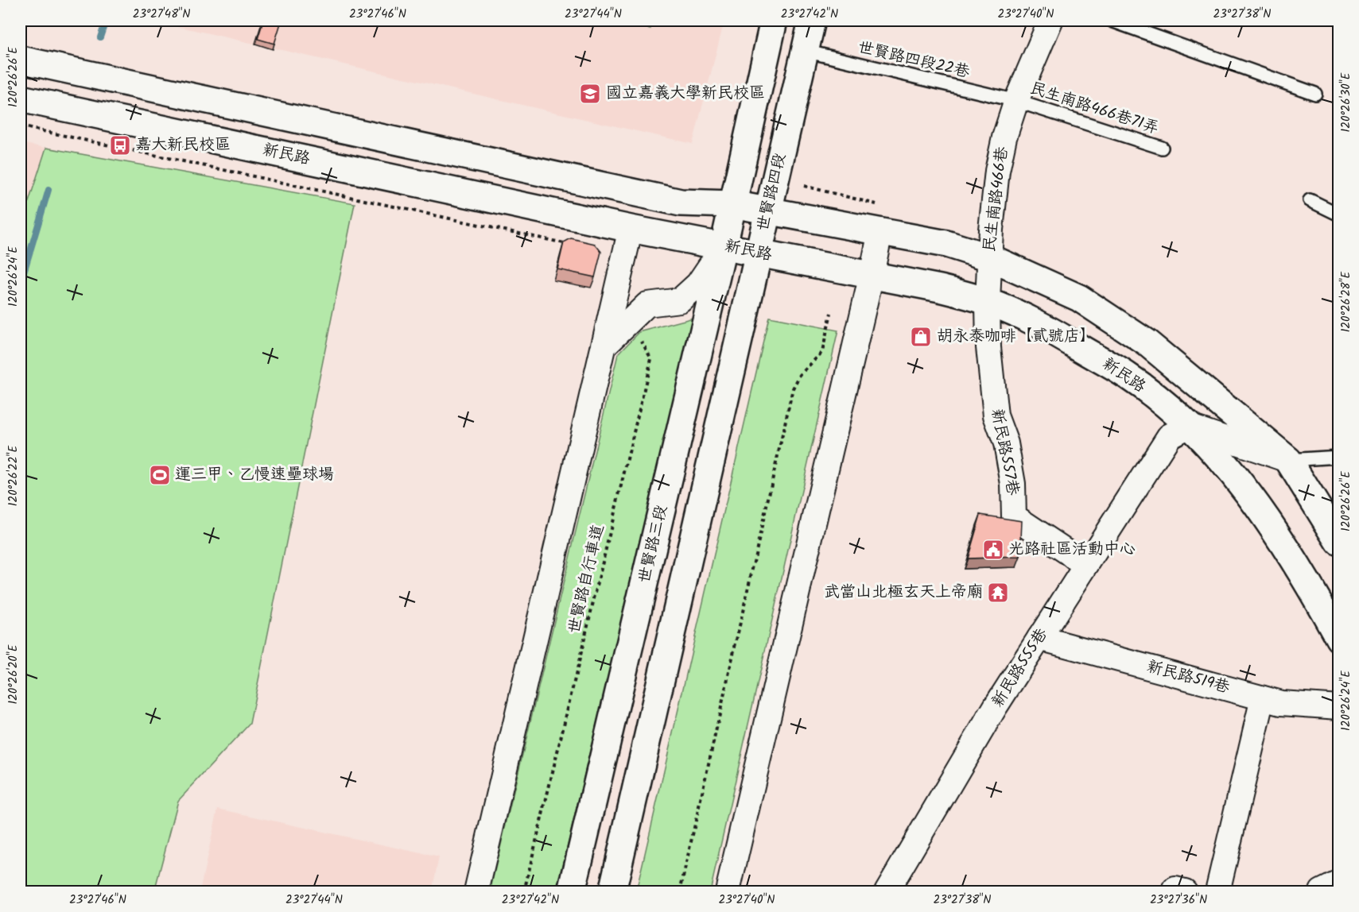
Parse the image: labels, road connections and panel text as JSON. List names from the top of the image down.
{
  "streets": {
    "street": [
      "新民路",
      "世賢路四段",
      "民生南路466巷",
      "新民路557巷",
      "世賢路三段",
      "新民路555巷",
      "新民路519巷"
    ],
    "lane": ["世賢路四段22巷", "民生南路466巷71弄"],
    "path": ["世賢路自行車道"]
  },
  "crossings": [
    ["世賢路四段22巷", "民生南路466巷71弄"],
    ["世賢路四段22巷", "世賢路四段"],
    ["世賢路四段22巷", "民生南路466巷"],
    ["民生南路466巷71弄", "民生南路466巷"],
    ["新民路", "世賢路四段"],
    ["新民路", "民生南路466巷"],
    ["新民路", "新民路557巷"],
    ["新民路", "世賢路三段"],
    ["新民路", "新民路555巷"],
    ["民生南路466巷", "新民路557巷"],
    ["新民路557巷", "新民路555巷"],
    ["新民路555巷", "新民路519巷"]
  ],
  "places": {
    "school or university": ["國立嘉義大學新民校區"],
    "bus stop": ["嘉大新民校區"],
    "shop": ["胡永泰咖啡【貳號店】"],
    "sports": ["運三甲、乙慢速壘球場"],
    "public building": ["光路社區活動中心"],
    "temple": ["武當山北極玄天上帝廟"]
  },
  "coordinates": [
    "23°27'48\"N",
    "23°27'46\"N",
    "23°27'44\"N",
    "23°27'42\"N",
    "23°27'40\"N",
    "23°27'38\"N",
    "120°26'26\"E",
    "120°26'30\"E",
    "120°26'24\"E",
    "120°26'28\"E",
    "120°26'22\"E",
    "120°26'20\"E",
    "23°27'36\"N"
  ]
}
